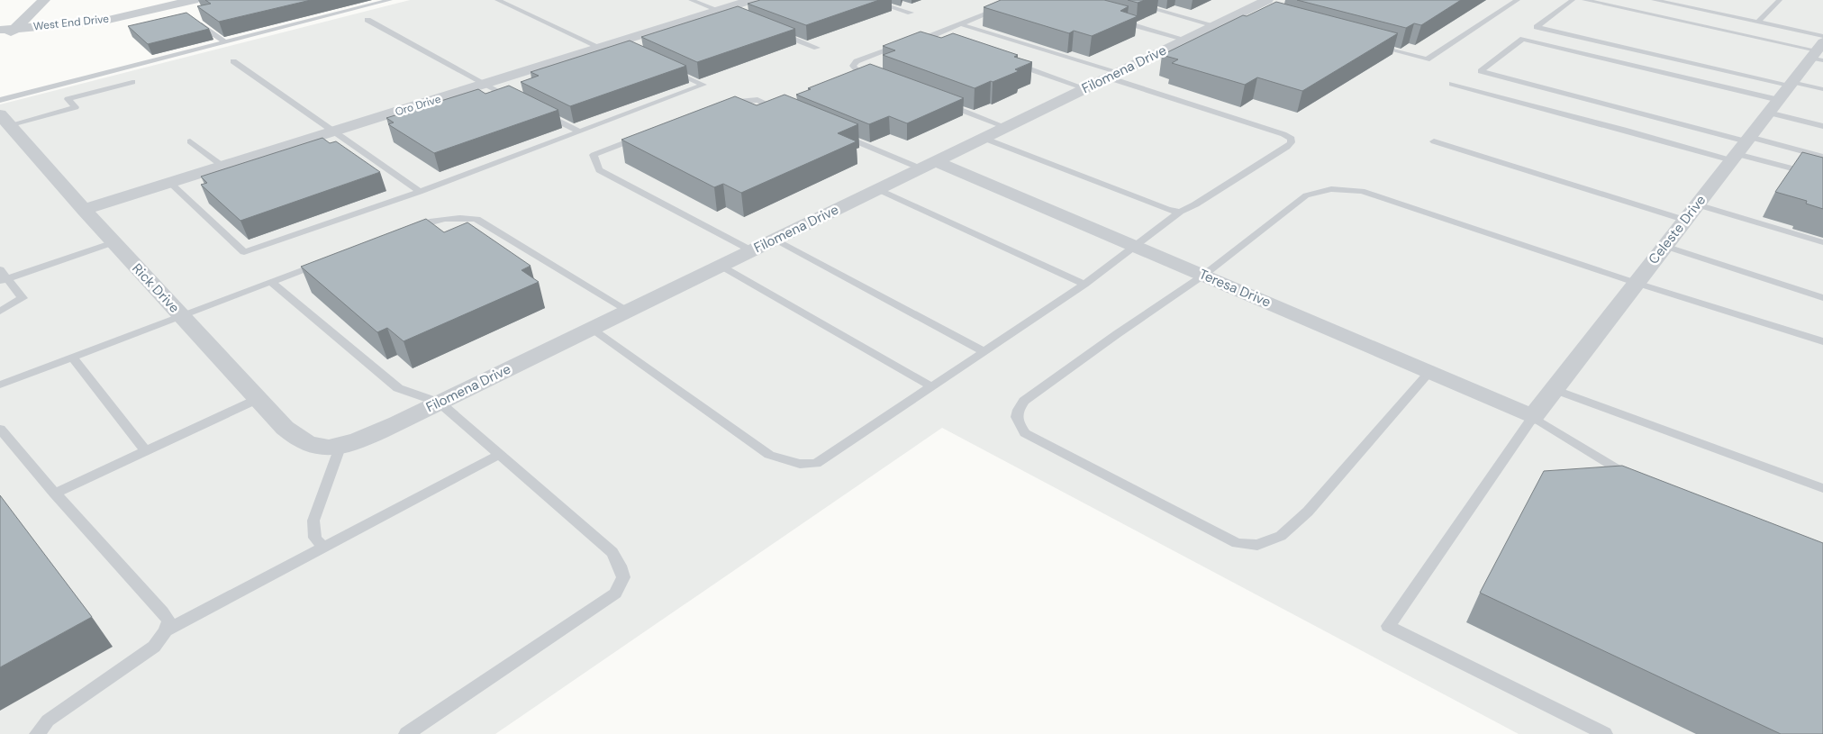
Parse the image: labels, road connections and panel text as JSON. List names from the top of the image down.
{
  "streets": {
    "street": [
      "West End Drive",
      "Filomena Drive",
      "Oro Drive",
      "Celeste Drive",
      "Rick Drive",
      "Teresa Drive"
    ]
  },
  "crossings": [
    ["Filomena Drive", "Rick Drive"],
    ["Filomena Drive", "Teresa Drive"],
    ["Oro Drive", "Rick Drive"],
    ["Celeste Drive", "Teresa Drive"]
  ]
}
